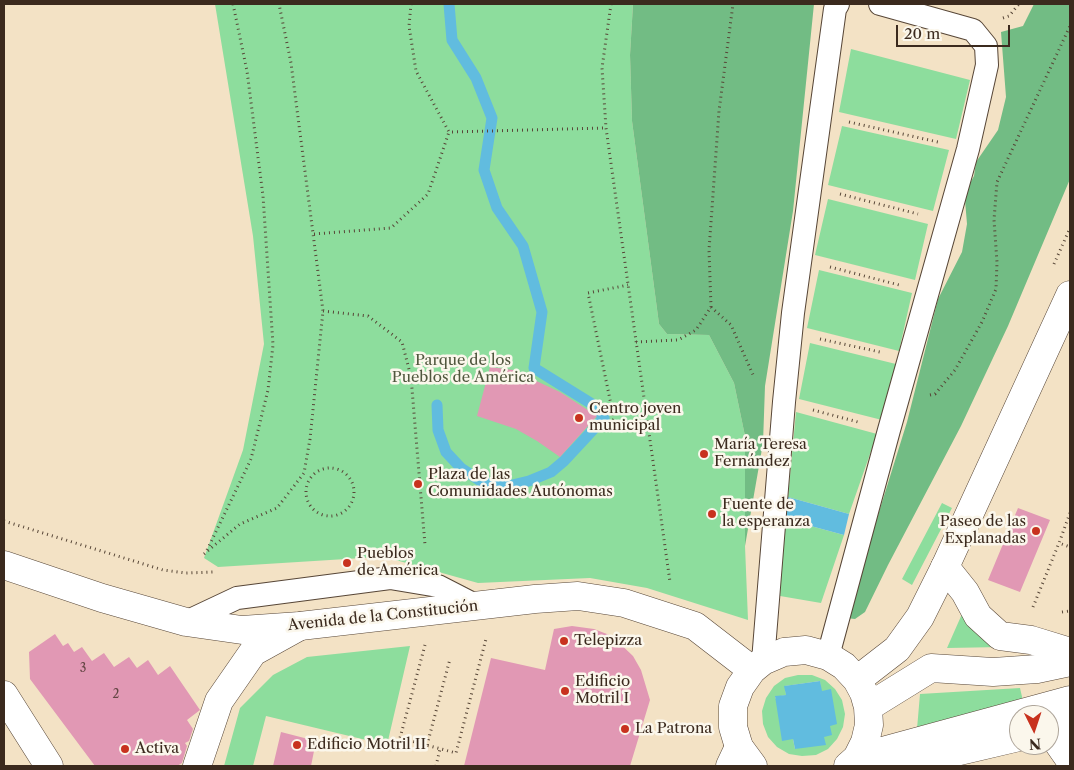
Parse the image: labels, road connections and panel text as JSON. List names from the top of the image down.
{
  "streets": {
    "main road": ["Avenida de la Constitución"]
  },
  "parks": ["Parque de los Pueblos de América"],
  "places": [
    "Centro joven municipal",
    "María Teresa Fernández",
    "Plaza de las Comunidades Autónomas",
    "Fuente de la esperanza",
    "Paseo de las Explanadas",
    "Pueblos de América",
    "Telepizza",
    "Edificio Motril I",
    "La Patrona",
    "Edificio Motril II",
    "Activa"
  ],
  "house_numbers": ["3", "2"],
  "scale_bar": "20 m",
  "north": "bottom"
}
